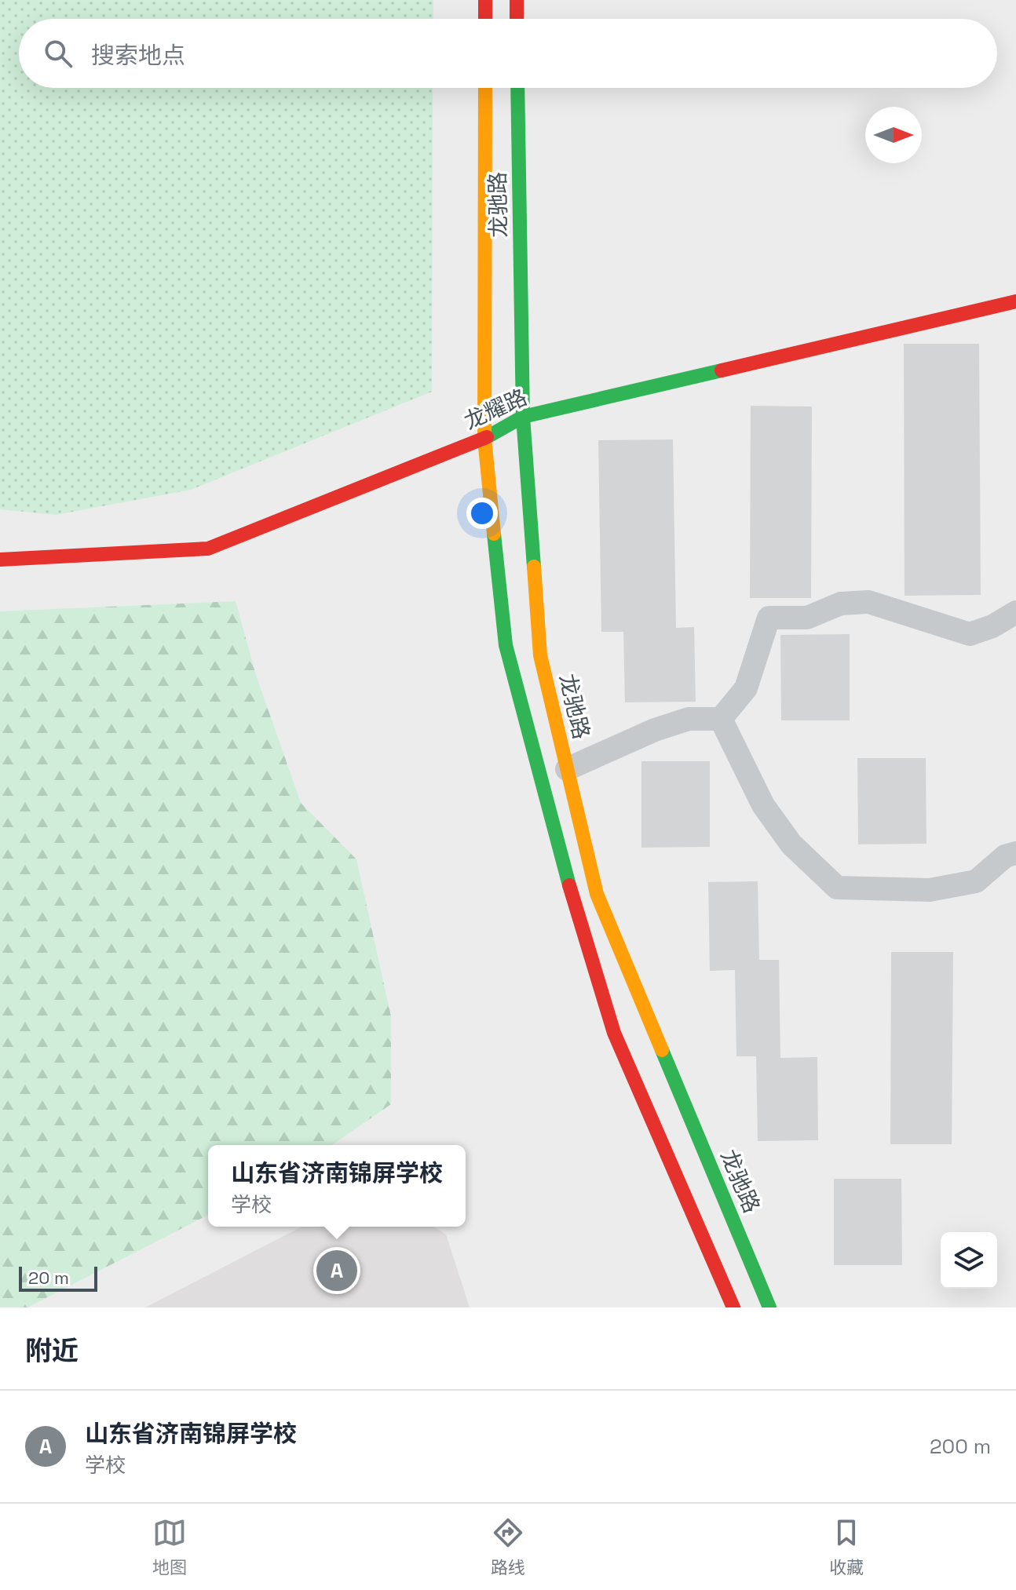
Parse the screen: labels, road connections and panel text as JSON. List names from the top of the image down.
{
  "streets": {
    "main road": ["龙驰路", "龙耀路"]
  },
  "crossings": [
    ["龙驰路", "龙耀路"]
  ],
  "scale_bar": "20 m",
  "north": "right",
  "page": {
    "search": "搜索地点",
    "popup": ["山东省济南锦屏学校", "学校"],
    "pins": "A",
    "scale": "20 m",
    "heading": "附近",
    "list": [
      {
        "mark": "A",
        "name": "山东省济南锦屏学校",
        "note": "学校",
        "value": "200 m"
      }
    ],
    "nav": ["地图", "路线", "收藏"]
  }
}
